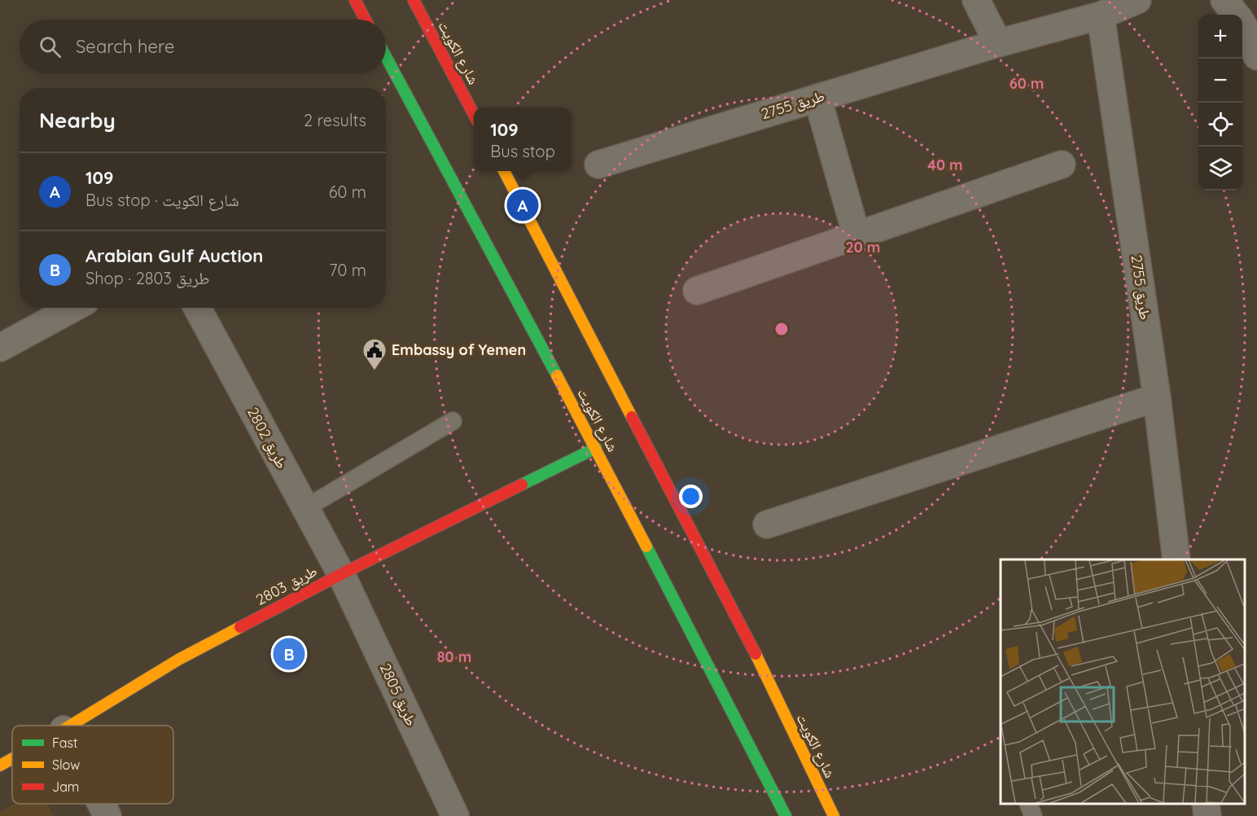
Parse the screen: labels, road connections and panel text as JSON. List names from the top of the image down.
{
  "streets": {
    "main road": ["شارع الكويت", "طريق 2803"],
    "street": ["طريق 2755", "طريق 2802", "طريق 2805"]
  },
  "crossings": [
    ["شارع الكويت", "طريق 2803"],
    ["طريق 2802", "طريق 2803"],
    ["طريق 2802", "طريق 2805"],
    ["طريق 2803", "طريق 2805"]
  ],
  "places": {
    "public building": ["Embassy of Yemen"]
  },
  "legend": ["Fast", "Slow", "Jam"],
  "page": {
    "map_buttons": ["+", "−"],
    "search": "Search here",
    "heading": ["Nearby", "2 results"],
    "popup": ["109", "Bus stop"],
    "list": [
      {
        "mark": "A",
        "name": "109",
        "note": "Bus stop · شارع الكويت",
        "value": "60 m"
      },
      {
        "mark": "B",
        "name": "Arabian Gulf Auction",
        "note": "Shop · طريق 2803",
        "value": "70 m"
      }
    ],
    "pins": ["A", "B"]
  },
  "rings": [
    "60 m",
    "40 m",
    "20 m",
    "80 m"
  ]
}
